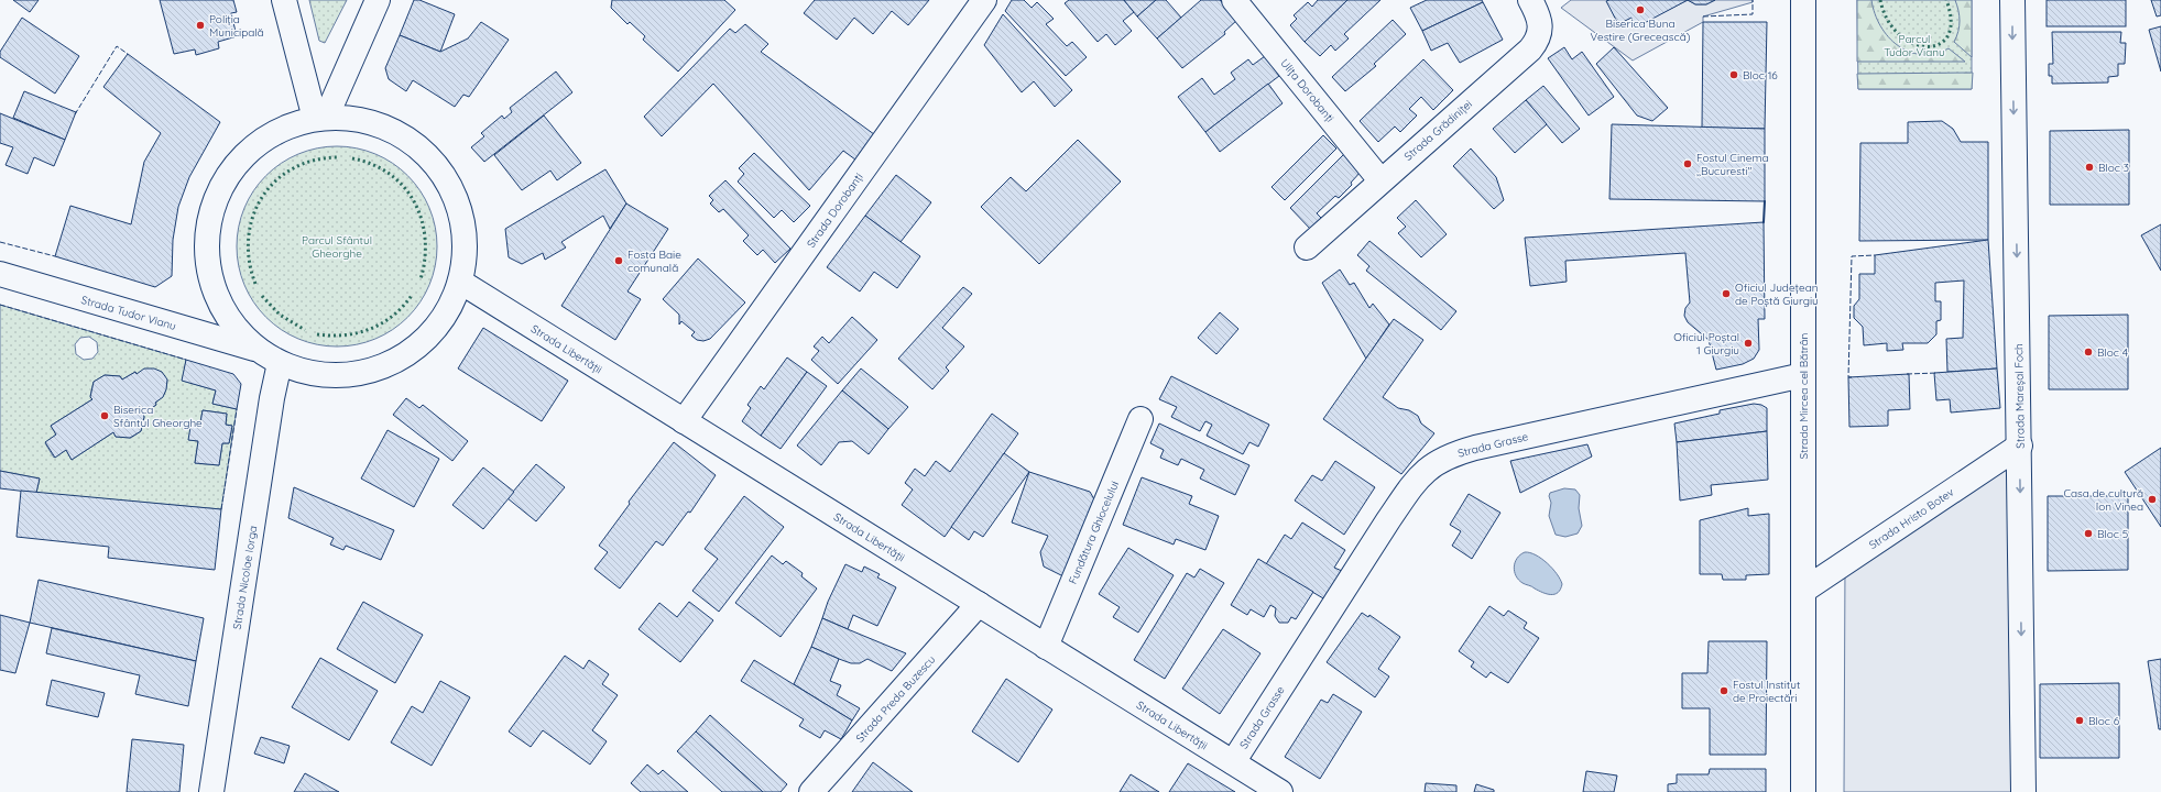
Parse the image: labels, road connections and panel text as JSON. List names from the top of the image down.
{
  "streets": {
    "street": [
      "Ulița Dorobanți",
      "Strada Grădiniței",
      "Strada Dorobanți",
      "Strada Tudor Vianu",
      "Strada Libertății",
      "Strada Mircea cel Bătrân",
      "Strada Mareșal Foch",
      "Strada Grasse",
      "Strada Hristo Botev",
      "Fundătura Ghiocelului",
      "Strada Nicolae Iorga",
      "Strada Preda Buzescu"
    ]
  },
  "crossings": [
    ["Ulița Dorobanți", "Strada Grădiniței"],
    ["Strada Dorobanți", "Strada Libertății"],
    ["Strada Libertății", "Strada Grasse"],
    ["Strada Libertății", "Fundătura Ghiocelului"],
    ["Strada Libertății", "Strada Preda Buzescu"],
    ["Strada Mircea cel Bătrân", "Strada Grasse"],
    ["Strada Mircea cel Bătrân", "Strada Hristo Botev"],
    ["Strada Mareșal Foch", "Strada Hristo Botev"]
  ],
  "one_way": ["Strada Mareșal Foch"],
  "parks": ["Parcul Tudor Vianu", "Parcul Sfântul Gheorghe"],
  "places": [
    "Biserica Buna Vestire (Grecească)",
    "Poliția Municipală",
    "Bloc 16",
    "Fostul Cinema ,,Bucuresti\"",
    "Bloc 3",
    "Fosta Baie comunală",
    "Oficiul Județean de Poștă Giurgiu",
    "Oficiul Poștal 1 Giurgiu",
    "Bloc 4",
    "Biserica Sfântul Gheorghe",
    "Casa de cultură Ion Vinea",
    "Bloc 5",
    "Fostul Institut de Proiectări",
    "Bloc 6"
  ]
}
